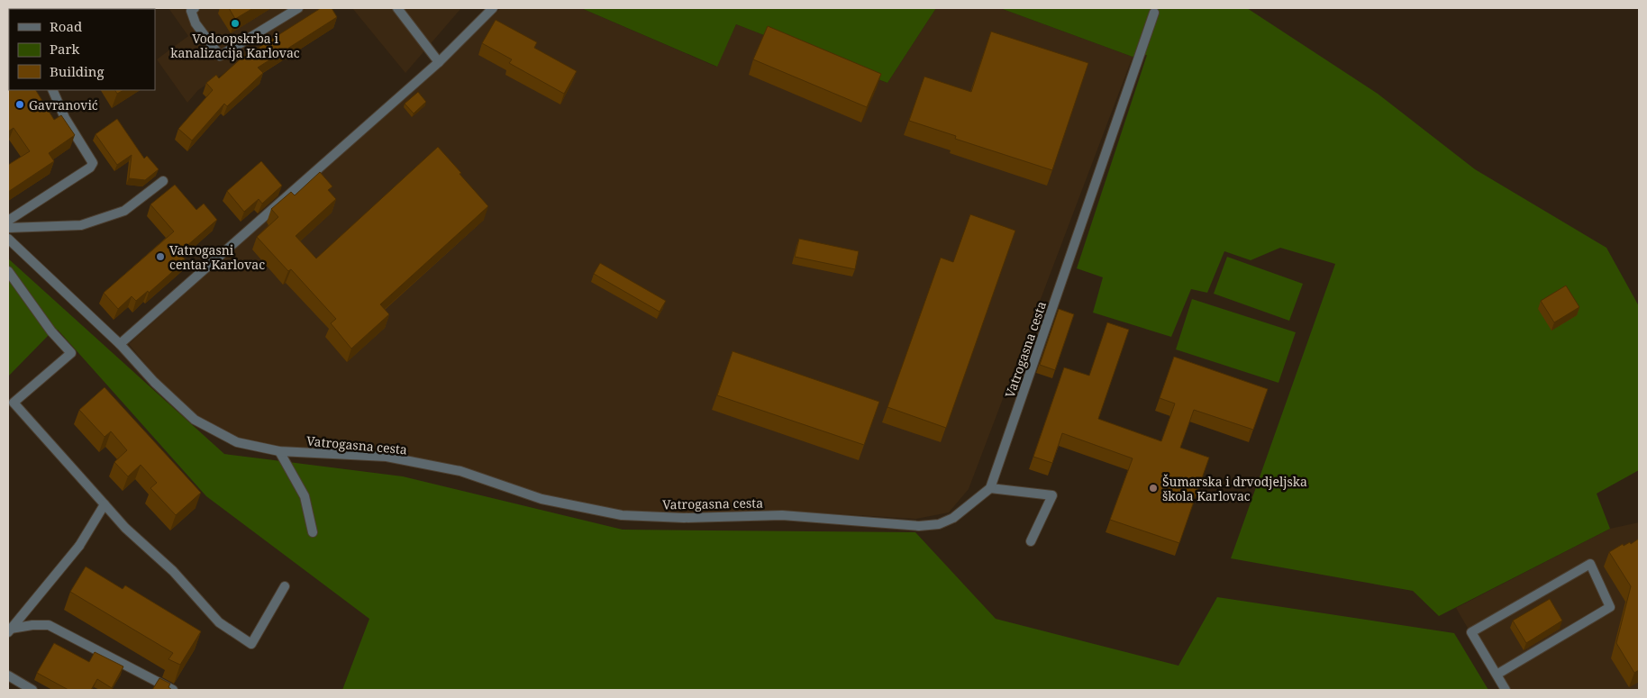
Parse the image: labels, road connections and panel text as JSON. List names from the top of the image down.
{
  "streets": {
    "street": ["Vatrogasna cesta"]
  },
  "places": [
    "Vodoopskrba i kanalizacija Karlovac",
    "Gavranović",
    "Vatrogasni centar Karlovac",
    "Šumarska i drvodjeljska škola Karlovac"
  ],
  "legend": ["Road", "Park", "Building"]
}
